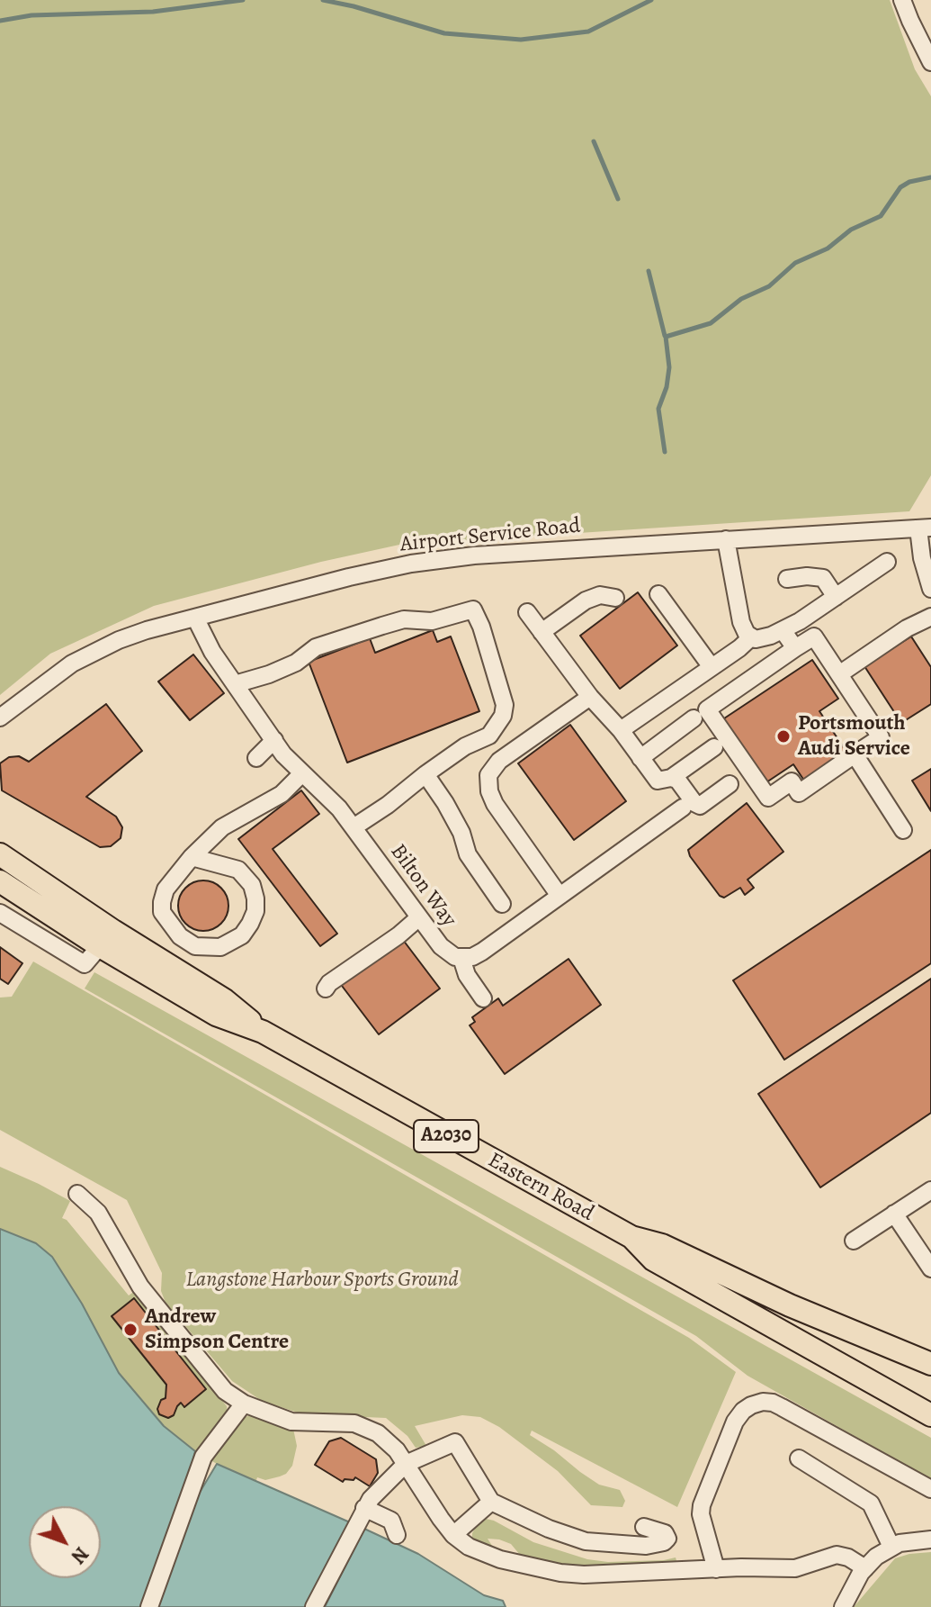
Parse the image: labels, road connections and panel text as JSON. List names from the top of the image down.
{
  "streets": {
    "main road": ["A2030", "Eastern Road"],
    "street": ["Airport Service Road", "Bilton Way"]
  },
  "crossings": [
    ["Airport Service Road", "Bilton Way"]
  ],
  "parks": ["Langstone Harbour Sports Ground"],
  "places": ["Portsmouth Audi Service", "Andrew Simpson Centre"],
  "north": "bottom right"
}
